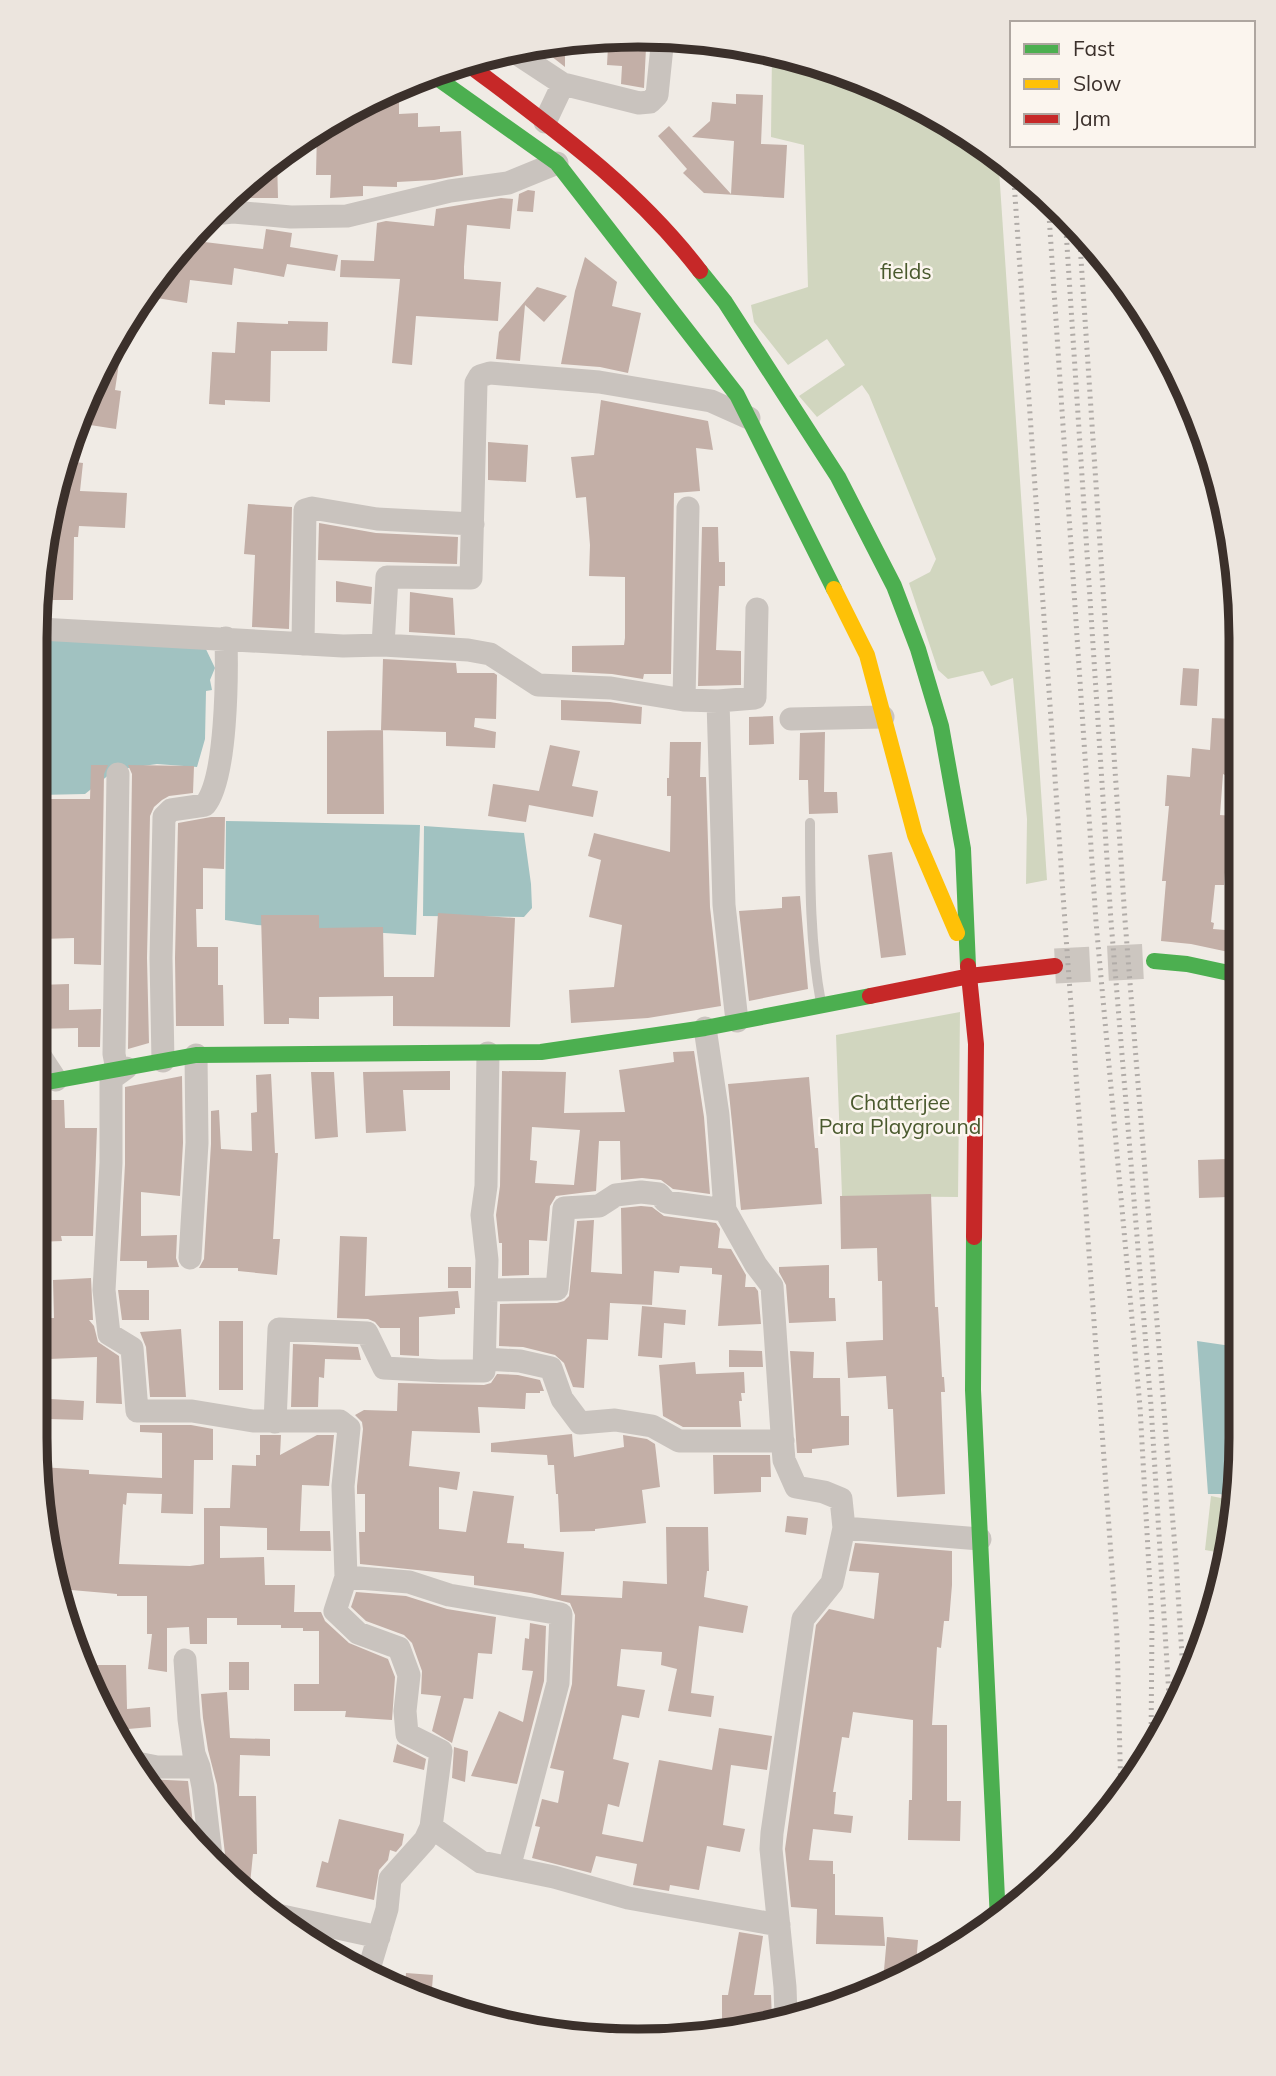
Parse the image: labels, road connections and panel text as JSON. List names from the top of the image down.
{
  "parks": ["fields", "Chatterjee Para Playground"],
  "legend": ["Fast", "Slow", "Jam"]
}
